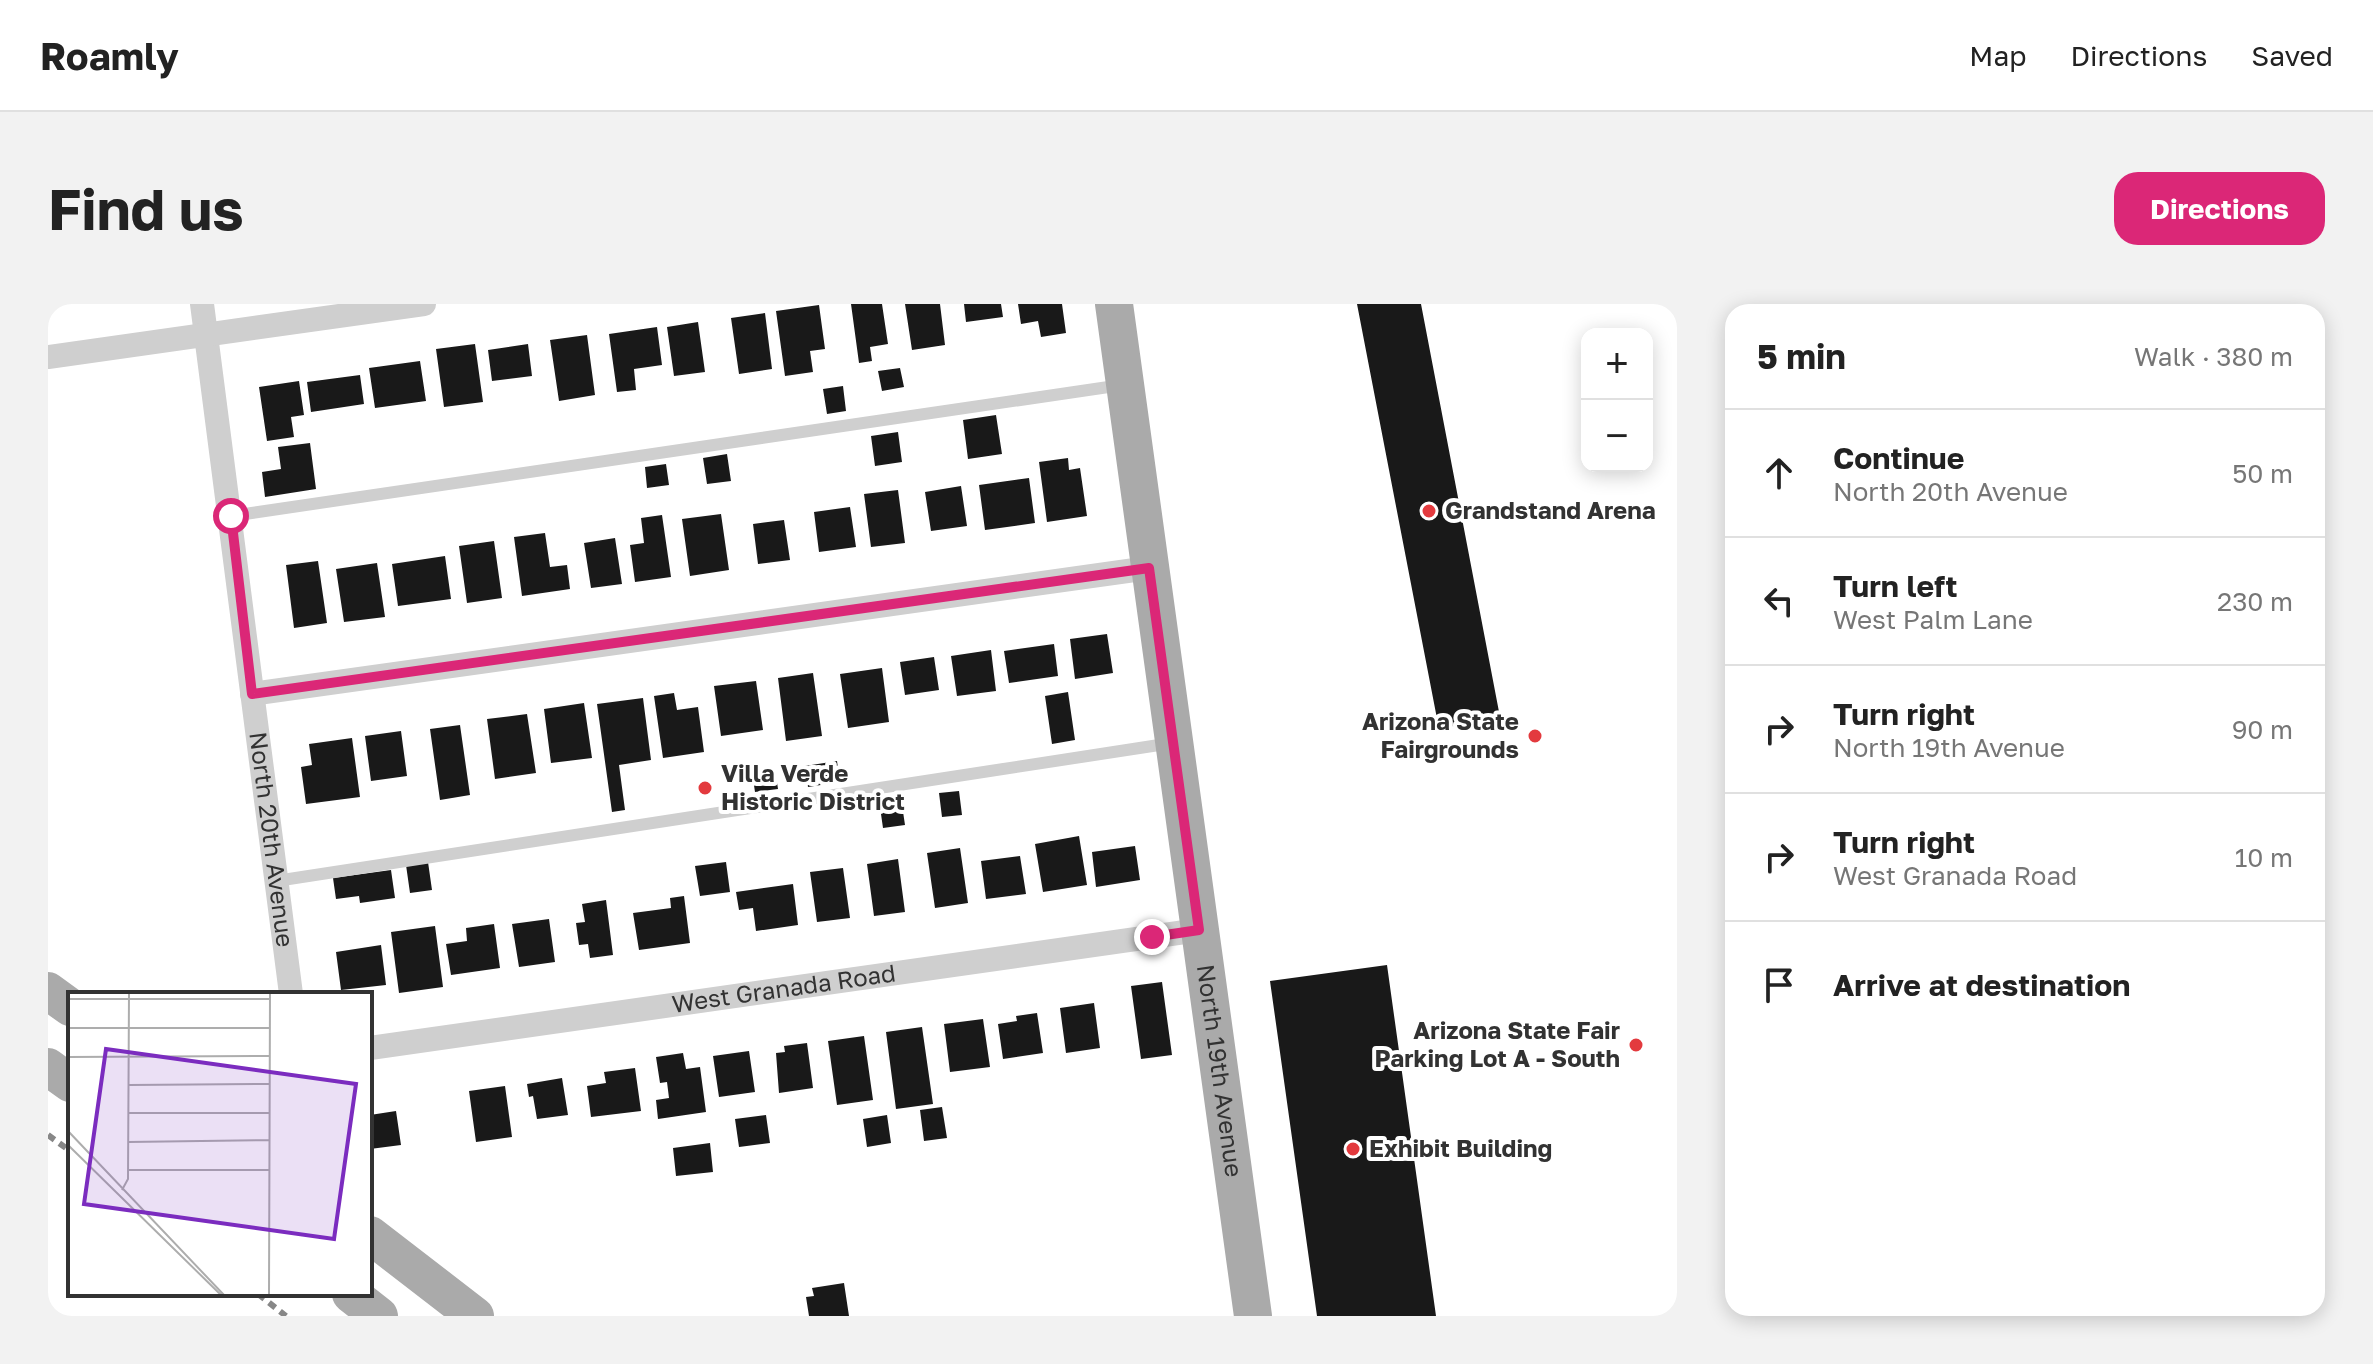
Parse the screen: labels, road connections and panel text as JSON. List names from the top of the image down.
{
  "streets": {
    "main road": ["North 19th Avenue"],
    "street": ["North 20th Avenue", "West Granada Road"]
  },
  "crossings": [
    ["West Granada Road", "North 19th Avenue"]
  ],
  "places": [
    "Grandstand Arena",
    "Arizona State Fairgrounds",
    "Villa Verde Historic District",
    "Arizona State Fair Parking Lot A - South",
    "Exhibit Building"
  ],
  "page": {
    "header": "Roamly",
    "nav": ["Map", "Directions", "Saved"],
    "buttons": "Directions",
    "title": "Find us",
    "heading": ["5 min", "Walk · 380 m"],
    "map_buttons": ["+", "−"],
    "list": [
      ["Continue", "North 20th Avenue", "50 m"],
      ["Turn left", "West Palm Lane", "230 m"],
      ["Turn right", "North 19th Avenue", "90 m"],
      ["Turn right", "West Granada Road", "10 m"],
      "Arrive at destination"
    ]
  }
}
